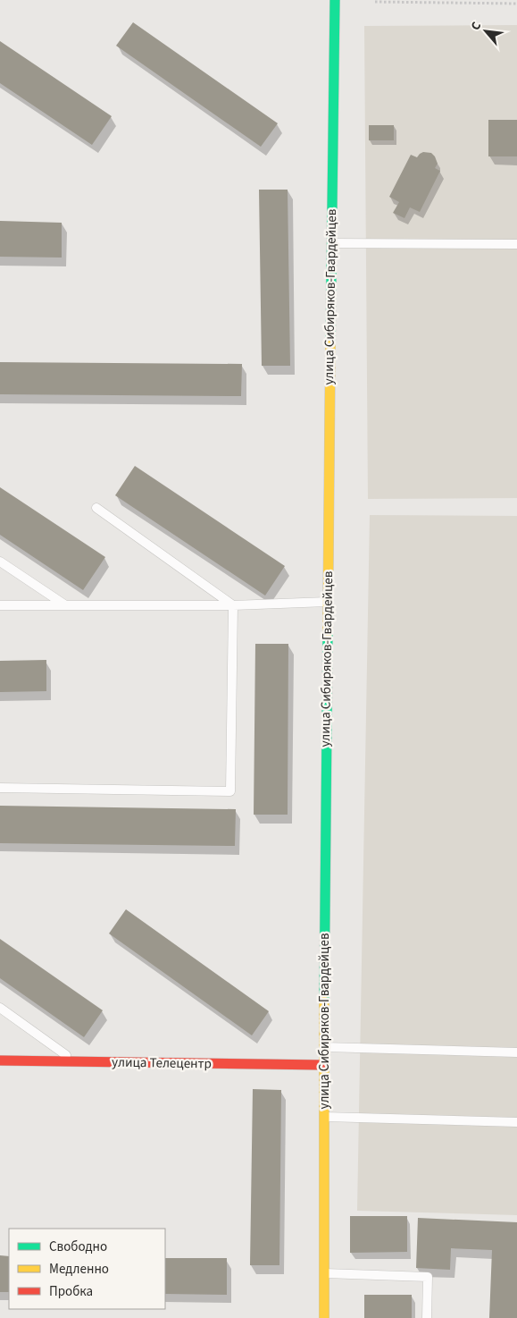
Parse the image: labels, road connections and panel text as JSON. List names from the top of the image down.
{
  "streets": {
    "street": ["улица Сибиряков-Гвардейцев", "улица Телецентр"]
  },
  "crossings": [
    ["улица Сибиряков-Гвардейцев", "улица Телецентр"]
  ],
  "legend": ["Свободно", "Медленно", "Пробка"],
  "north": "top left"
}
